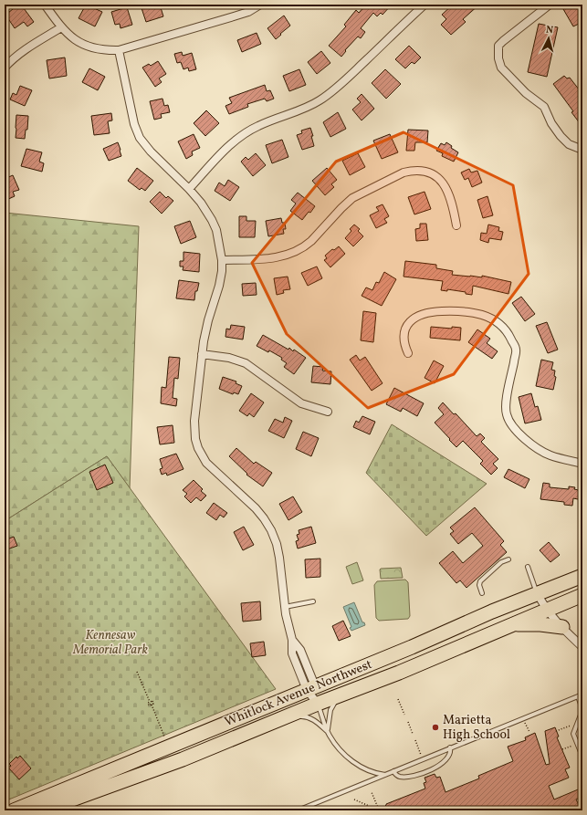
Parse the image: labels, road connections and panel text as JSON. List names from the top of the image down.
{
  "streets": {
    "highway": ["Whitlock Avenue Northwest"]
  },
  "parks": ["Kennesaw Memorial Park"],
  "places": ["Marietta High School"],
  "north": "top"
}
